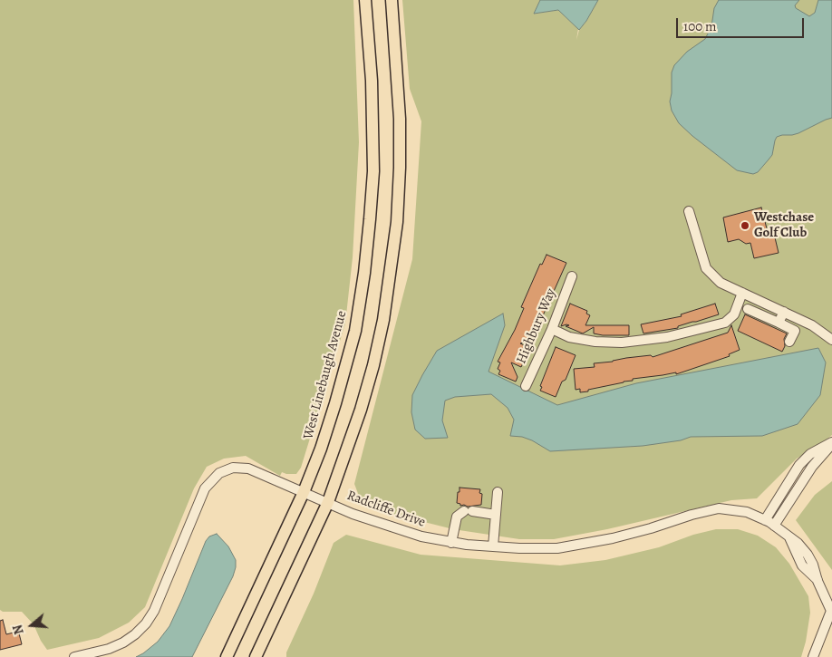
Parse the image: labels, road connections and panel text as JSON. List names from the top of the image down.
{
  "streets": {
    "main road": ["West Linebaugh Avenue"],
    "street": ["Highbury Way", "Radcliffe Drive"]
  },
  "crossings": [
    ["West Linebaugh Avenue", "Radcliffe Drive"]
  ],
  "places": ["Westchase Golf Club"],
  "scale_bar": "100 m",
  "north": "left"
}
